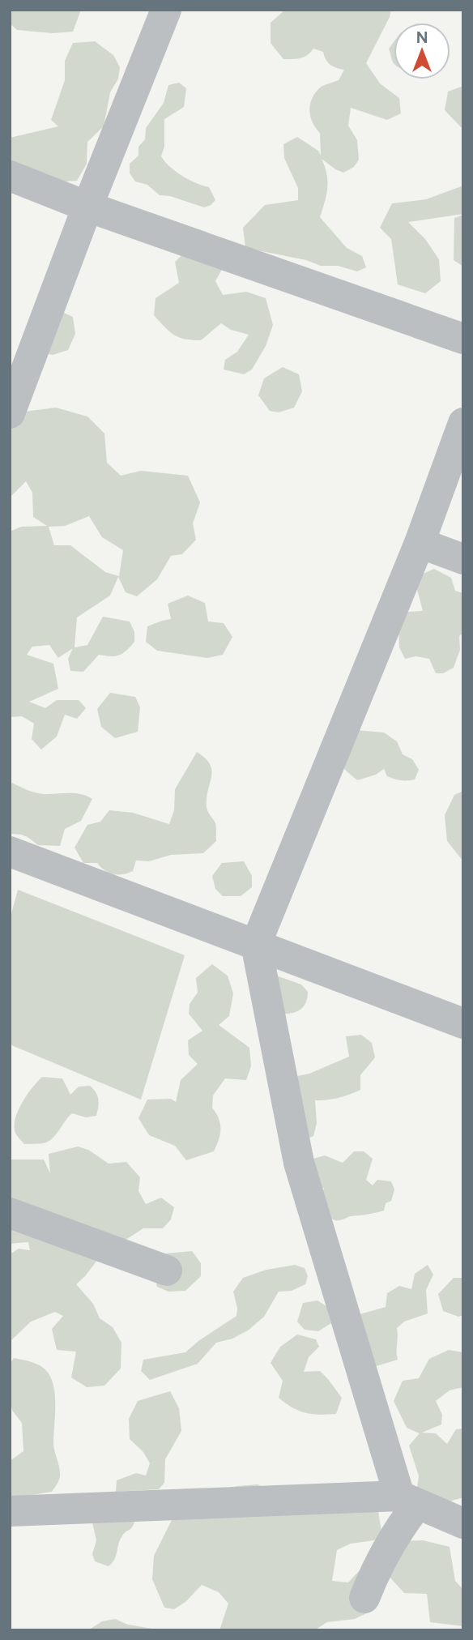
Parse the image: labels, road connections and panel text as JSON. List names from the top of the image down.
{
  "north": "top"
}
